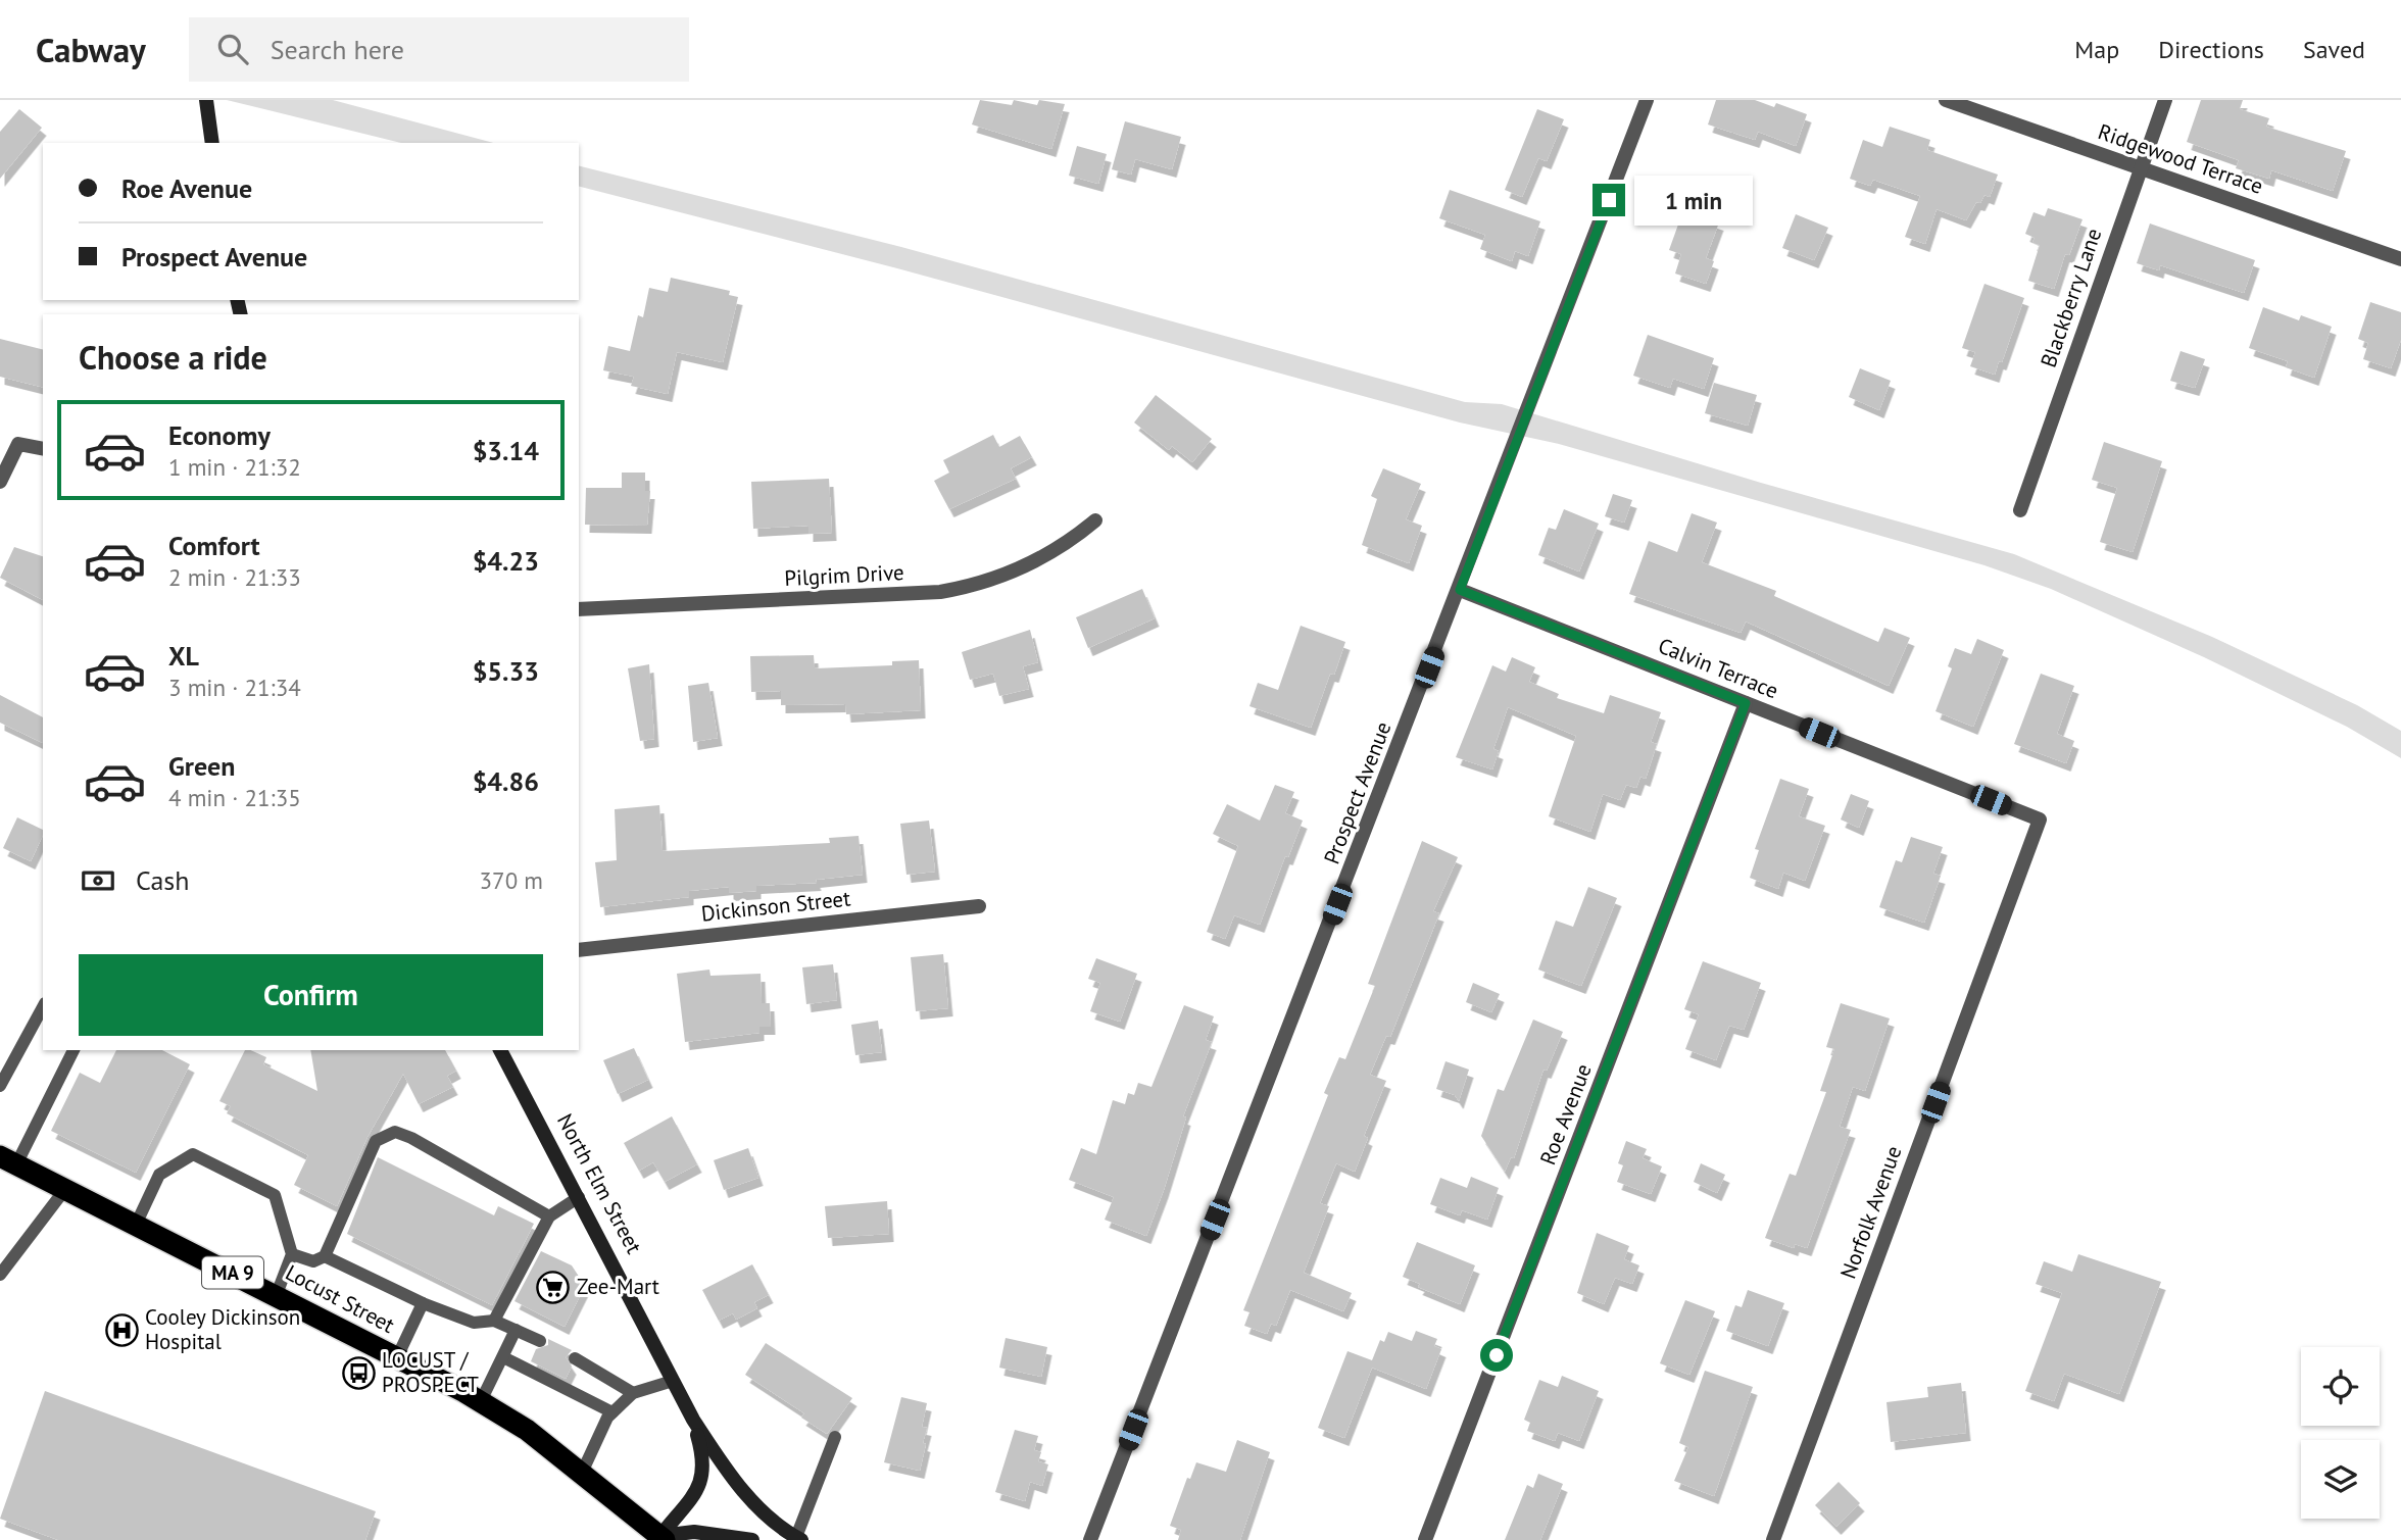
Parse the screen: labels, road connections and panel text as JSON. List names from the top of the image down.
{
  "streets": {
    "highway": ["MA 9", "Locust Street"],
    "main road": ["North Elm Street"],
    "street": [
      "Ridgewood Terrace",
      "Blackberry Lane",
      "Pilgrim Drive",
      "Calvin Terrace",
      "Prospect Avenue",
      "Dickinson Street",
      "Roe Avenue",
      "Norfolk Avenue"
    ]
  },
  "crossings": [
    ["Ridgewood Terrace", "Blackberry Lane"],
    ["Calvin Terrace", "Prospect Avenue"],
    ["Calvin Terrace", "Roe Avenue"],
    ["Calvin Terrace", "Norfolk Avenue"],
    ["North Elm Street", "MA 9"],
    ["MA 9", "Locust Street"]
  ],
  "places": {
    "supermarket": ["Zee-Mart"],
    "hospital": ["Cooley Dickinson Hospital"],
    "bus stop": ["LOCUST / PROSPECT"]
  },
  "page": {
    "header": "Cabway",
    "search": "Search here",
    "nav": ["Map", "Directions", "Saved"],
    "banner": ["Roe Avenue", "Prospect Avenue"],
    "bubble": "1 min",
    "heading": "Choose a ride",
    "list": [
      {
        "name": "Economy",
        "note": "1 min · 21:32",
        "value": "$3.14"
      },
      {
        "name": "Comfort",
        "note": "2 min · 21:33",
        "value": "$4.23"
      },
      {
        "name": "XL",
        "note": "3 min · 21:34",
        "value": "$5.33"
      },
      {
        "name": "Green",
        "note": "4 min · 21:35",
        "value": "$4.86"
      }
    ],
    "pay": ["Cash", "370 m"],
    "buttons": "Confirm"
  }
}
